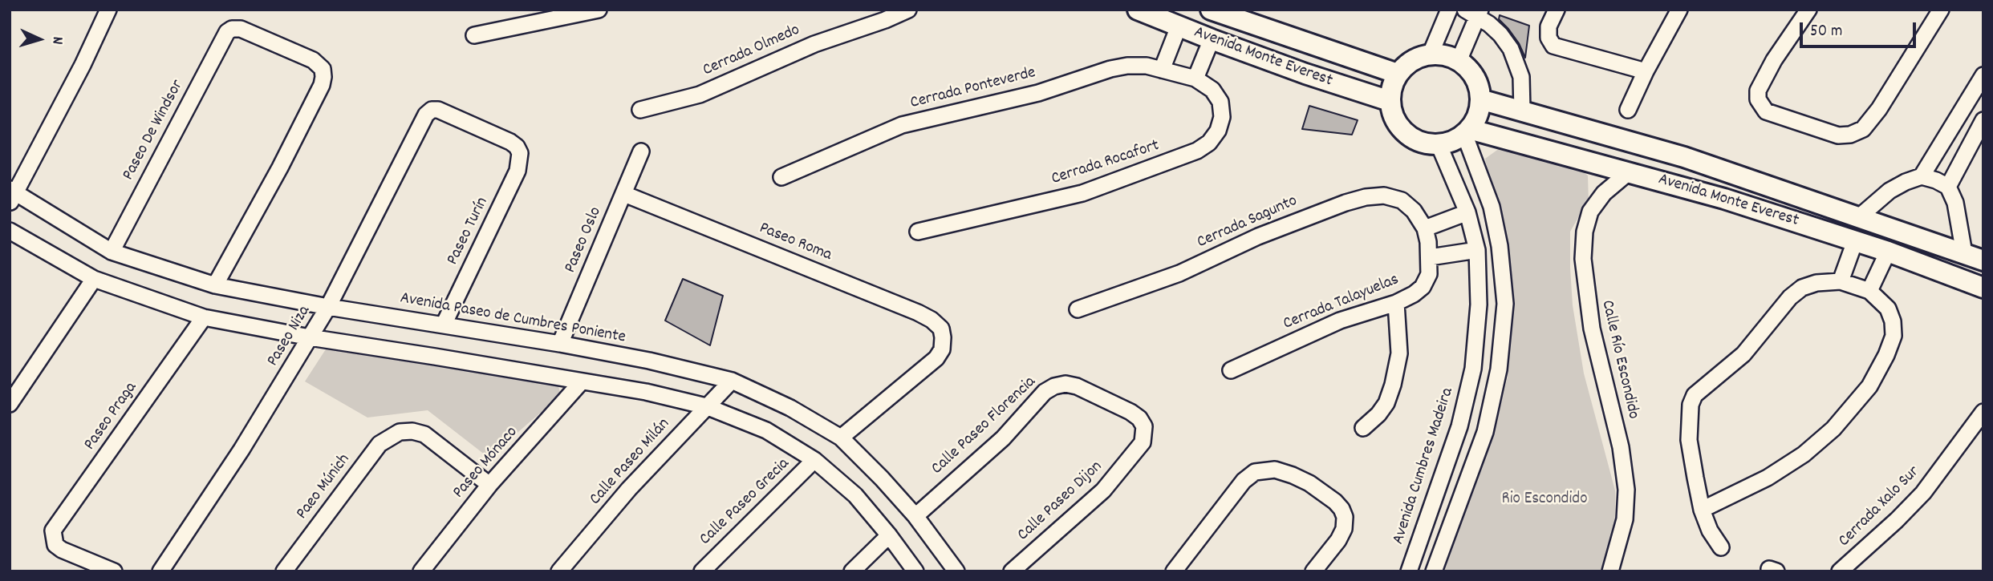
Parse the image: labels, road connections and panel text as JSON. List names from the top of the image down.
{
  "streets": {
    "main road": ["Avenida Monte Everest"],
    "street": [
      "Cerrada Olmedo",
      "Cerrada Ponteverde",
      "Paseo De Windsor",
      "Cerrada Rocafort",
      "Cerrada Sagunto",
      "Paseo Turín",
      "Paseo Oslo",
      "Paseo Roma",
      "Cerrada Talayuelas",
      "Avenida Paseo de Cumbres Poniente",
      "Paseo Niza",
      "Calle Río Escondido",
      "Paseo Praga",
      "Calle Paseo Florencia",
      "Calle Paseo Milán",
      "Paseo Mónaco",
      "Avenida Cumbres Madeira",
      "Paeo Múnich",
      "Calle Paseo Dijon",
      "Calle Paseo Grecia",
      "Cerrada Xalo Sur"
    ]
  },
  "crossings": [
    ["Avenida Monte Everest", "Calle Río Escondido"],
    ["Avenida Monte Everest", "Avenida Cumbres Madeira"],
    ["Cerrada Ponteverde", "Cerrada Rocafort"],
    ["Paseo De Windsor", "Avenida Paseo de Cumbres Poniente"],
    ["Cerrada Sagunto", "Cerrada Talayuelas"],
    ["Paseo Turín", "Avenida Paseo de Cumbres Poniente"],
    ["Paseo Turín", "Paseo Niza"],
    ["Paseo Oslo", "Paseo Roma"],
    ["Paseo Oslo", "Avenida Paseo de Cumbres Poniente"],
    ["Paseo Roma", "Avenida Paseo de Cumbres Poniente"],
    ["Avenida Paseo de Cumbres Poniente", "Paseo Niza"],
    ["Avenida Paseo de Cumbres Poniente", "Calle Paseo Florencia"],
    ["Avenida Paseo de Cumbres Poniente", "Calle Paseo Milán"],
    ["Calle Paseo Florencia", "Calle Paseo Dijon"],
    ["Paseo Mónaco", "Paeo Múnich"]
  ],
  "parks": ["Rio Escondido"],
  "scale_bar": "50 m",
  "north": "right"
}
